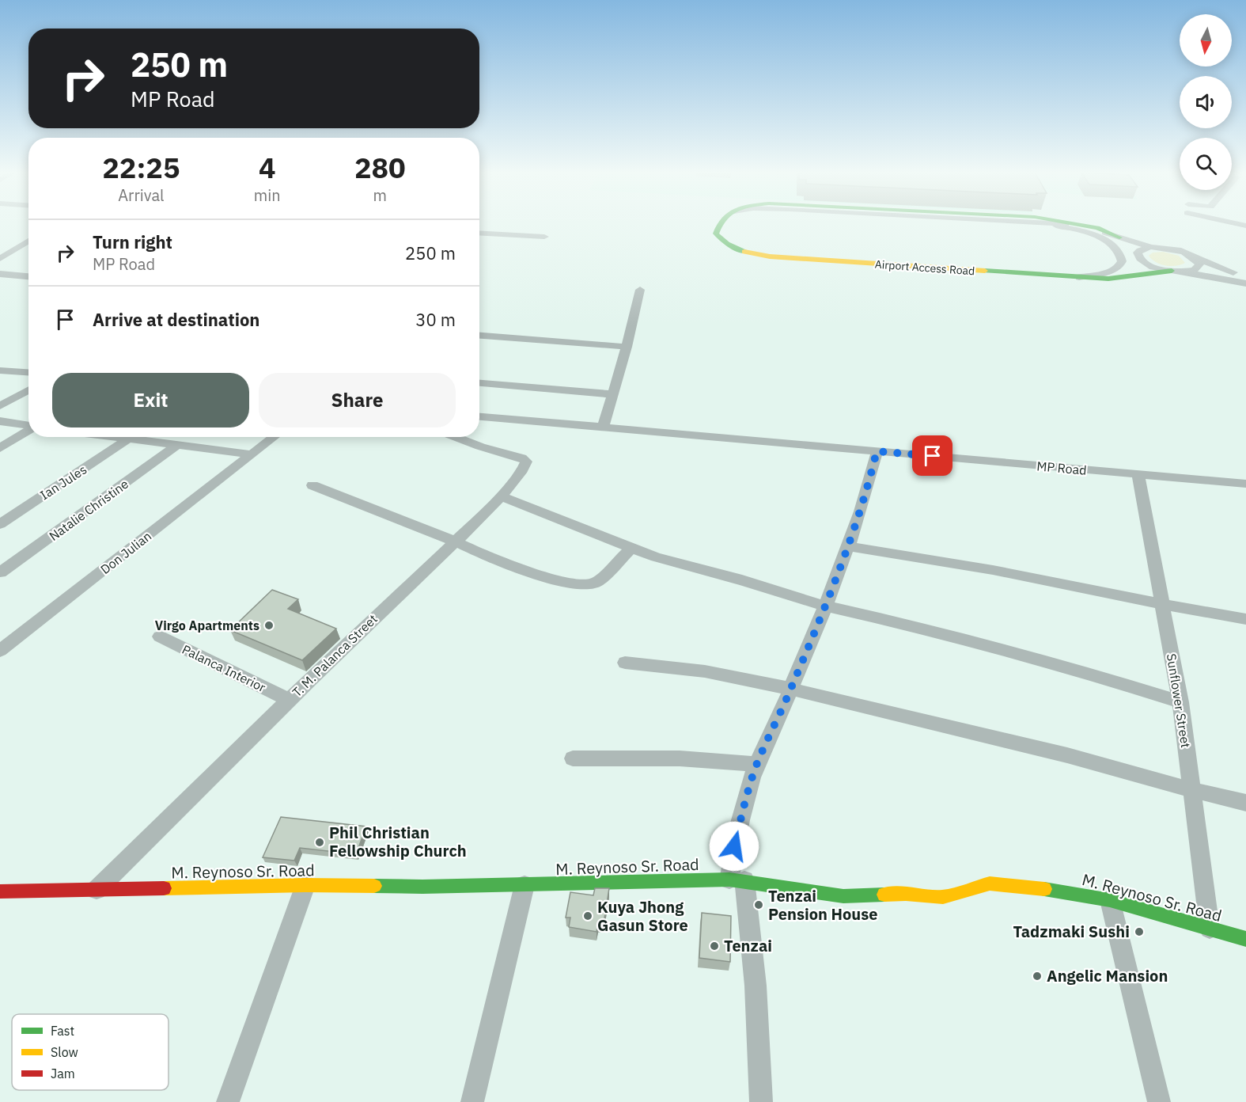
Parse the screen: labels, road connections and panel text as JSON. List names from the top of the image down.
{
  "streets": {
    "street": [
      "Airport Access Road",
      "MP Road",
      "Ian Jules",
      "Natalie Christine",
      "Don Julian",
      "T. M. Palanca Street",
      "Palanca Interior",
      "Sunflower Street",
      "M. Reynoso Sr. Road"
    ]
  },
  "crossings": [
    ["MP Road", "Sunflower Street"],
    ["T. M. Palanca Street", "Palanca Interior"],
    ["T. M. Palanca Street", "M. Reynoso Sr. Road"],
    ["Sunflower Street", "M. Reynoso Sr. Road"]
  ],
  "places": [
    "Virgo Apartments",
    "Phil Christian Fellowship Church",
    "Tenzai Pension House",
    "Kuya Jhong Gasun Store",
    "Tadzmaki Sushi",
    "Tenzai",
    "Angelic Mansion"
  ],
  "legend": ["Fast", "Slow", "Jam"],
  "north": "bottom",
  "page": {
    "turn": ["250 m", "MP Road"],
    "eta": [
      "22:25",
      "Arrival",
      "4",
      "min",
      "280",
      "m"
    ],
    "list": [
      {
        "name": "Turn right",
        "note": "MP Road",
        "value": "250 m"
      },
      {
        "name": "Arrive at destination",
        "value": "30 m"
      }
    ],
    "buttons": ["Exit", "Share"]
  }
}
